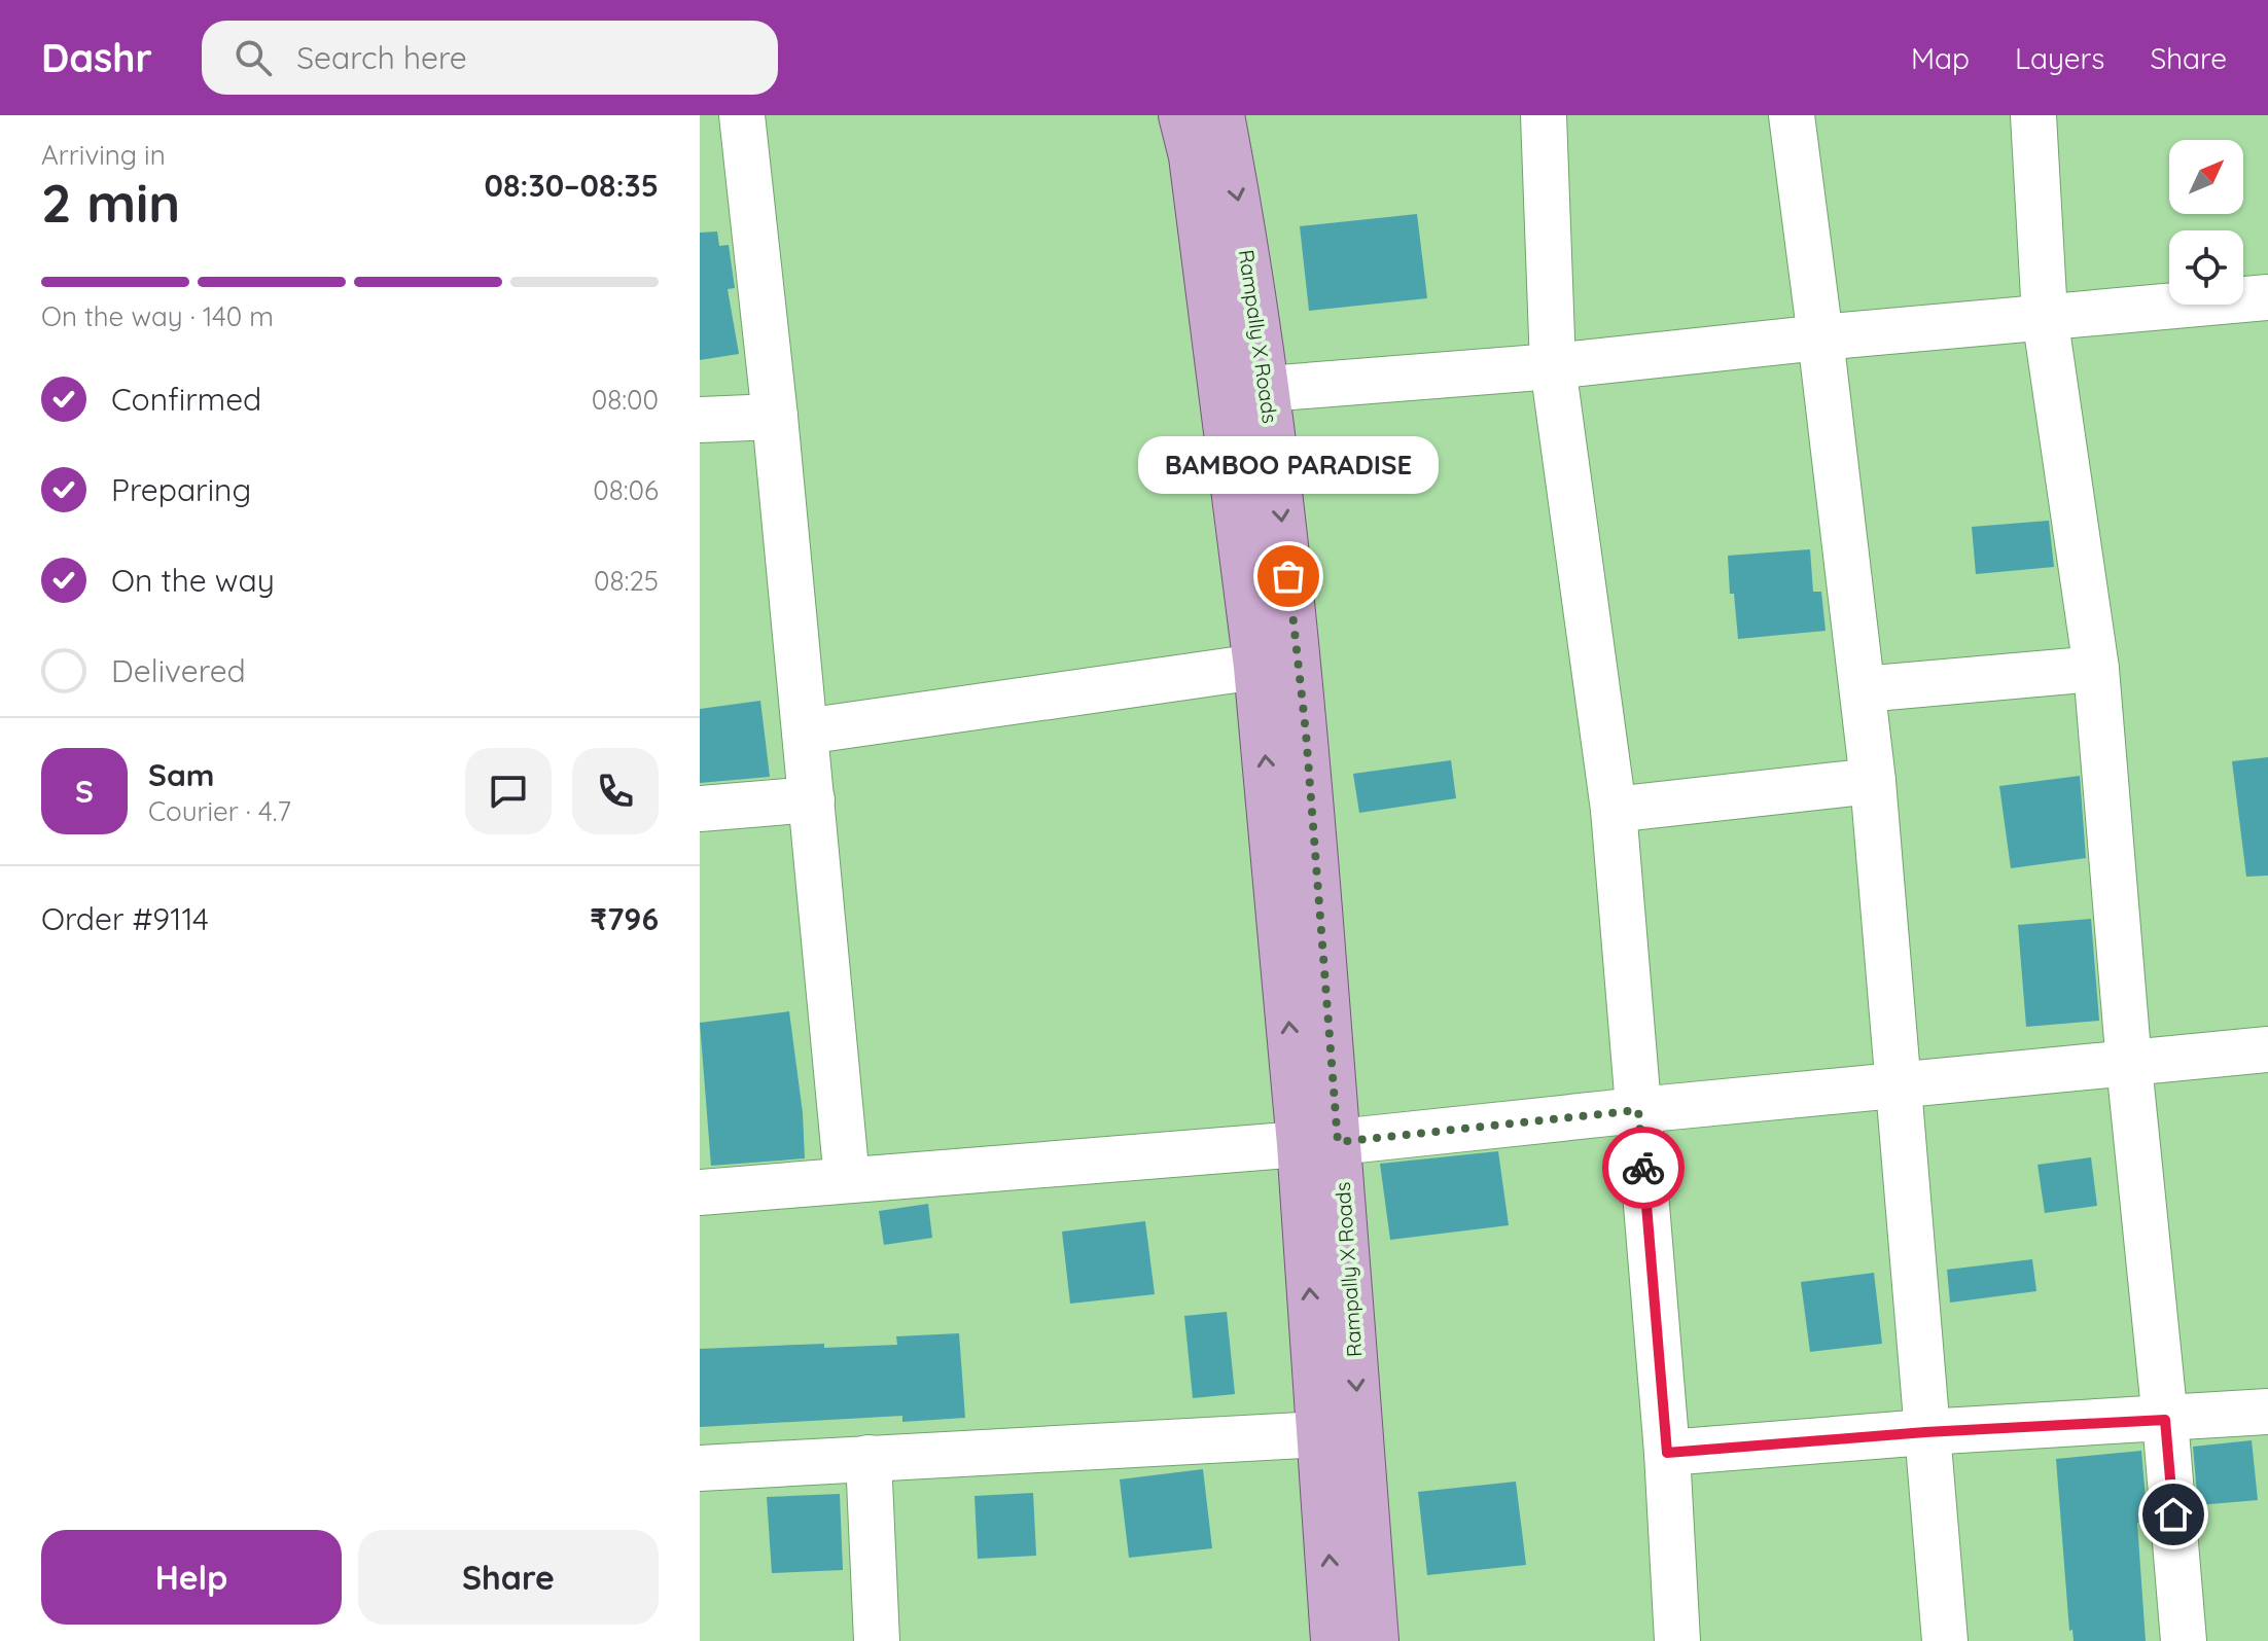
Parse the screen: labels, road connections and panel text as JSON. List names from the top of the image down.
{
  "streets": {
    "main road": ["Rampally X Roads"]
  },
  "places": ["BAMBOO PARADISE"],
  "north": "top right",
  "page": {
    "header": "Dashr",
    "search": "Search here",
    "nav": ["Map", "Layers", "Share"],
    "heading": ["2 min", "Arriving in", "08:30–08:35"],
    "panel": [
      "Sam",
      "Courier · 4.7",
      "Order #9114",
      "₹796"
    ],
    "bar": "On the way · 140 m",
    "list": [
      ["Confirmed", "08:00"],
      ["Preparing", "08:06"],
      ["On the way", "08:25"],
      "Delivered"
    ],
    "bubble": "BAMBOO PARADISE",
    "round": "S",
    "buttons": ["Help", "Share"]
  }
}
